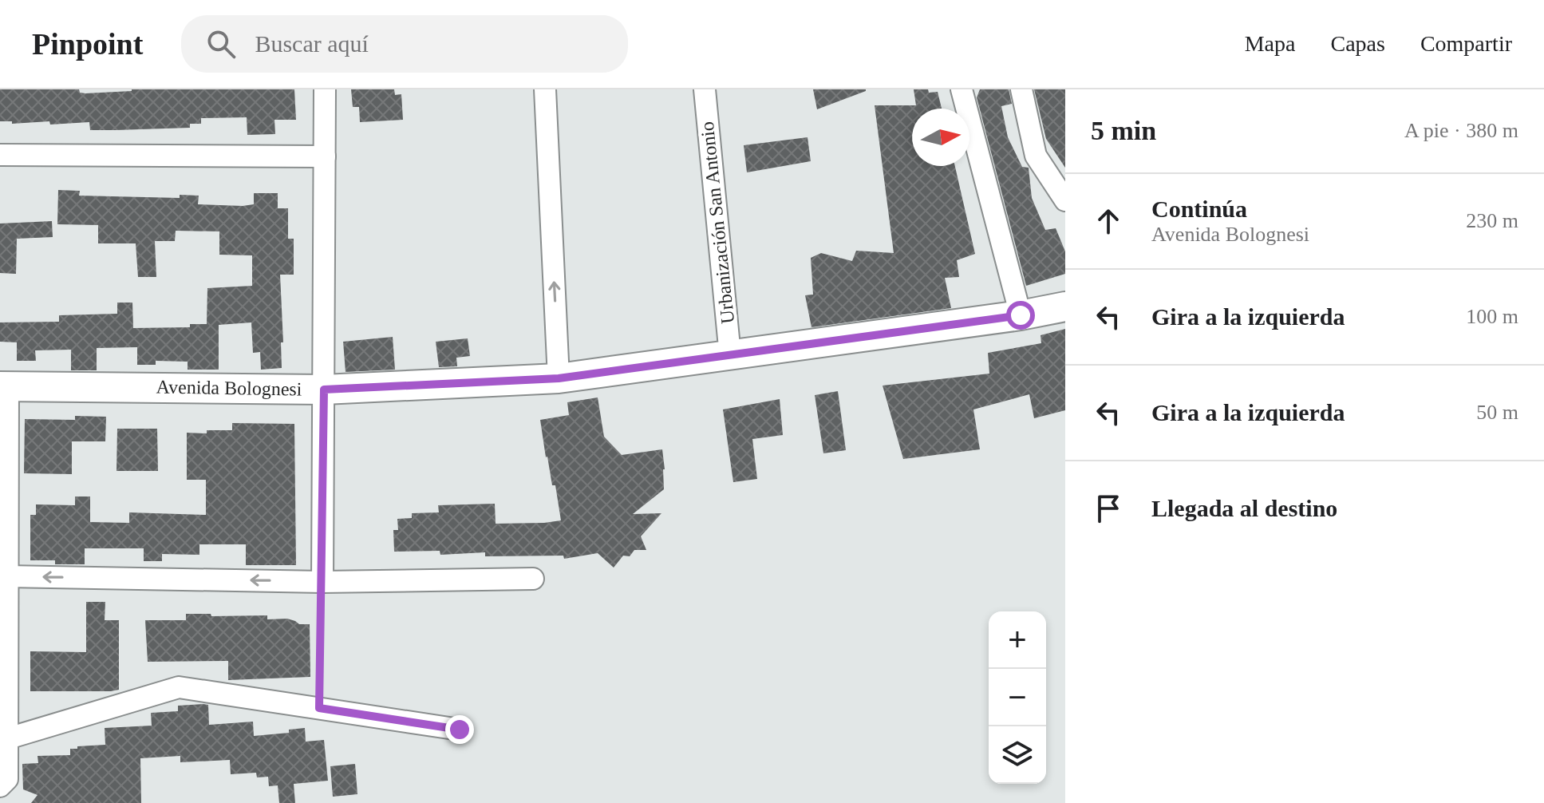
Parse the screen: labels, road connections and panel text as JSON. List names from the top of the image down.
{
  "streets": {
    "main road": ["Avenida Bolognesi"],
    "street": ["Urbanización San Antonio"]
  },
  "crossings": [
    ["Urbanización San Antonio", "Avenida Bolognesi"]
  ],
  "north": "right",
  "page": {
    "header": "Pinpoint",
    "search": "Buscar aquí",
    "nav": ["Mapa", "Capas", "Compartir"],
    "heading": ["5 min", "A pie · 380 m"],
    "list": [
      ["Continúa", "Avenida Bolognesi", "230 m"],
      ["Gira a la izquierda", "100 m"],
      ["Gira a la izquierda", "50 m"],
      "Llegada al destino"
    ],
    "map_buttons": ["+", "−"]
  }
}
